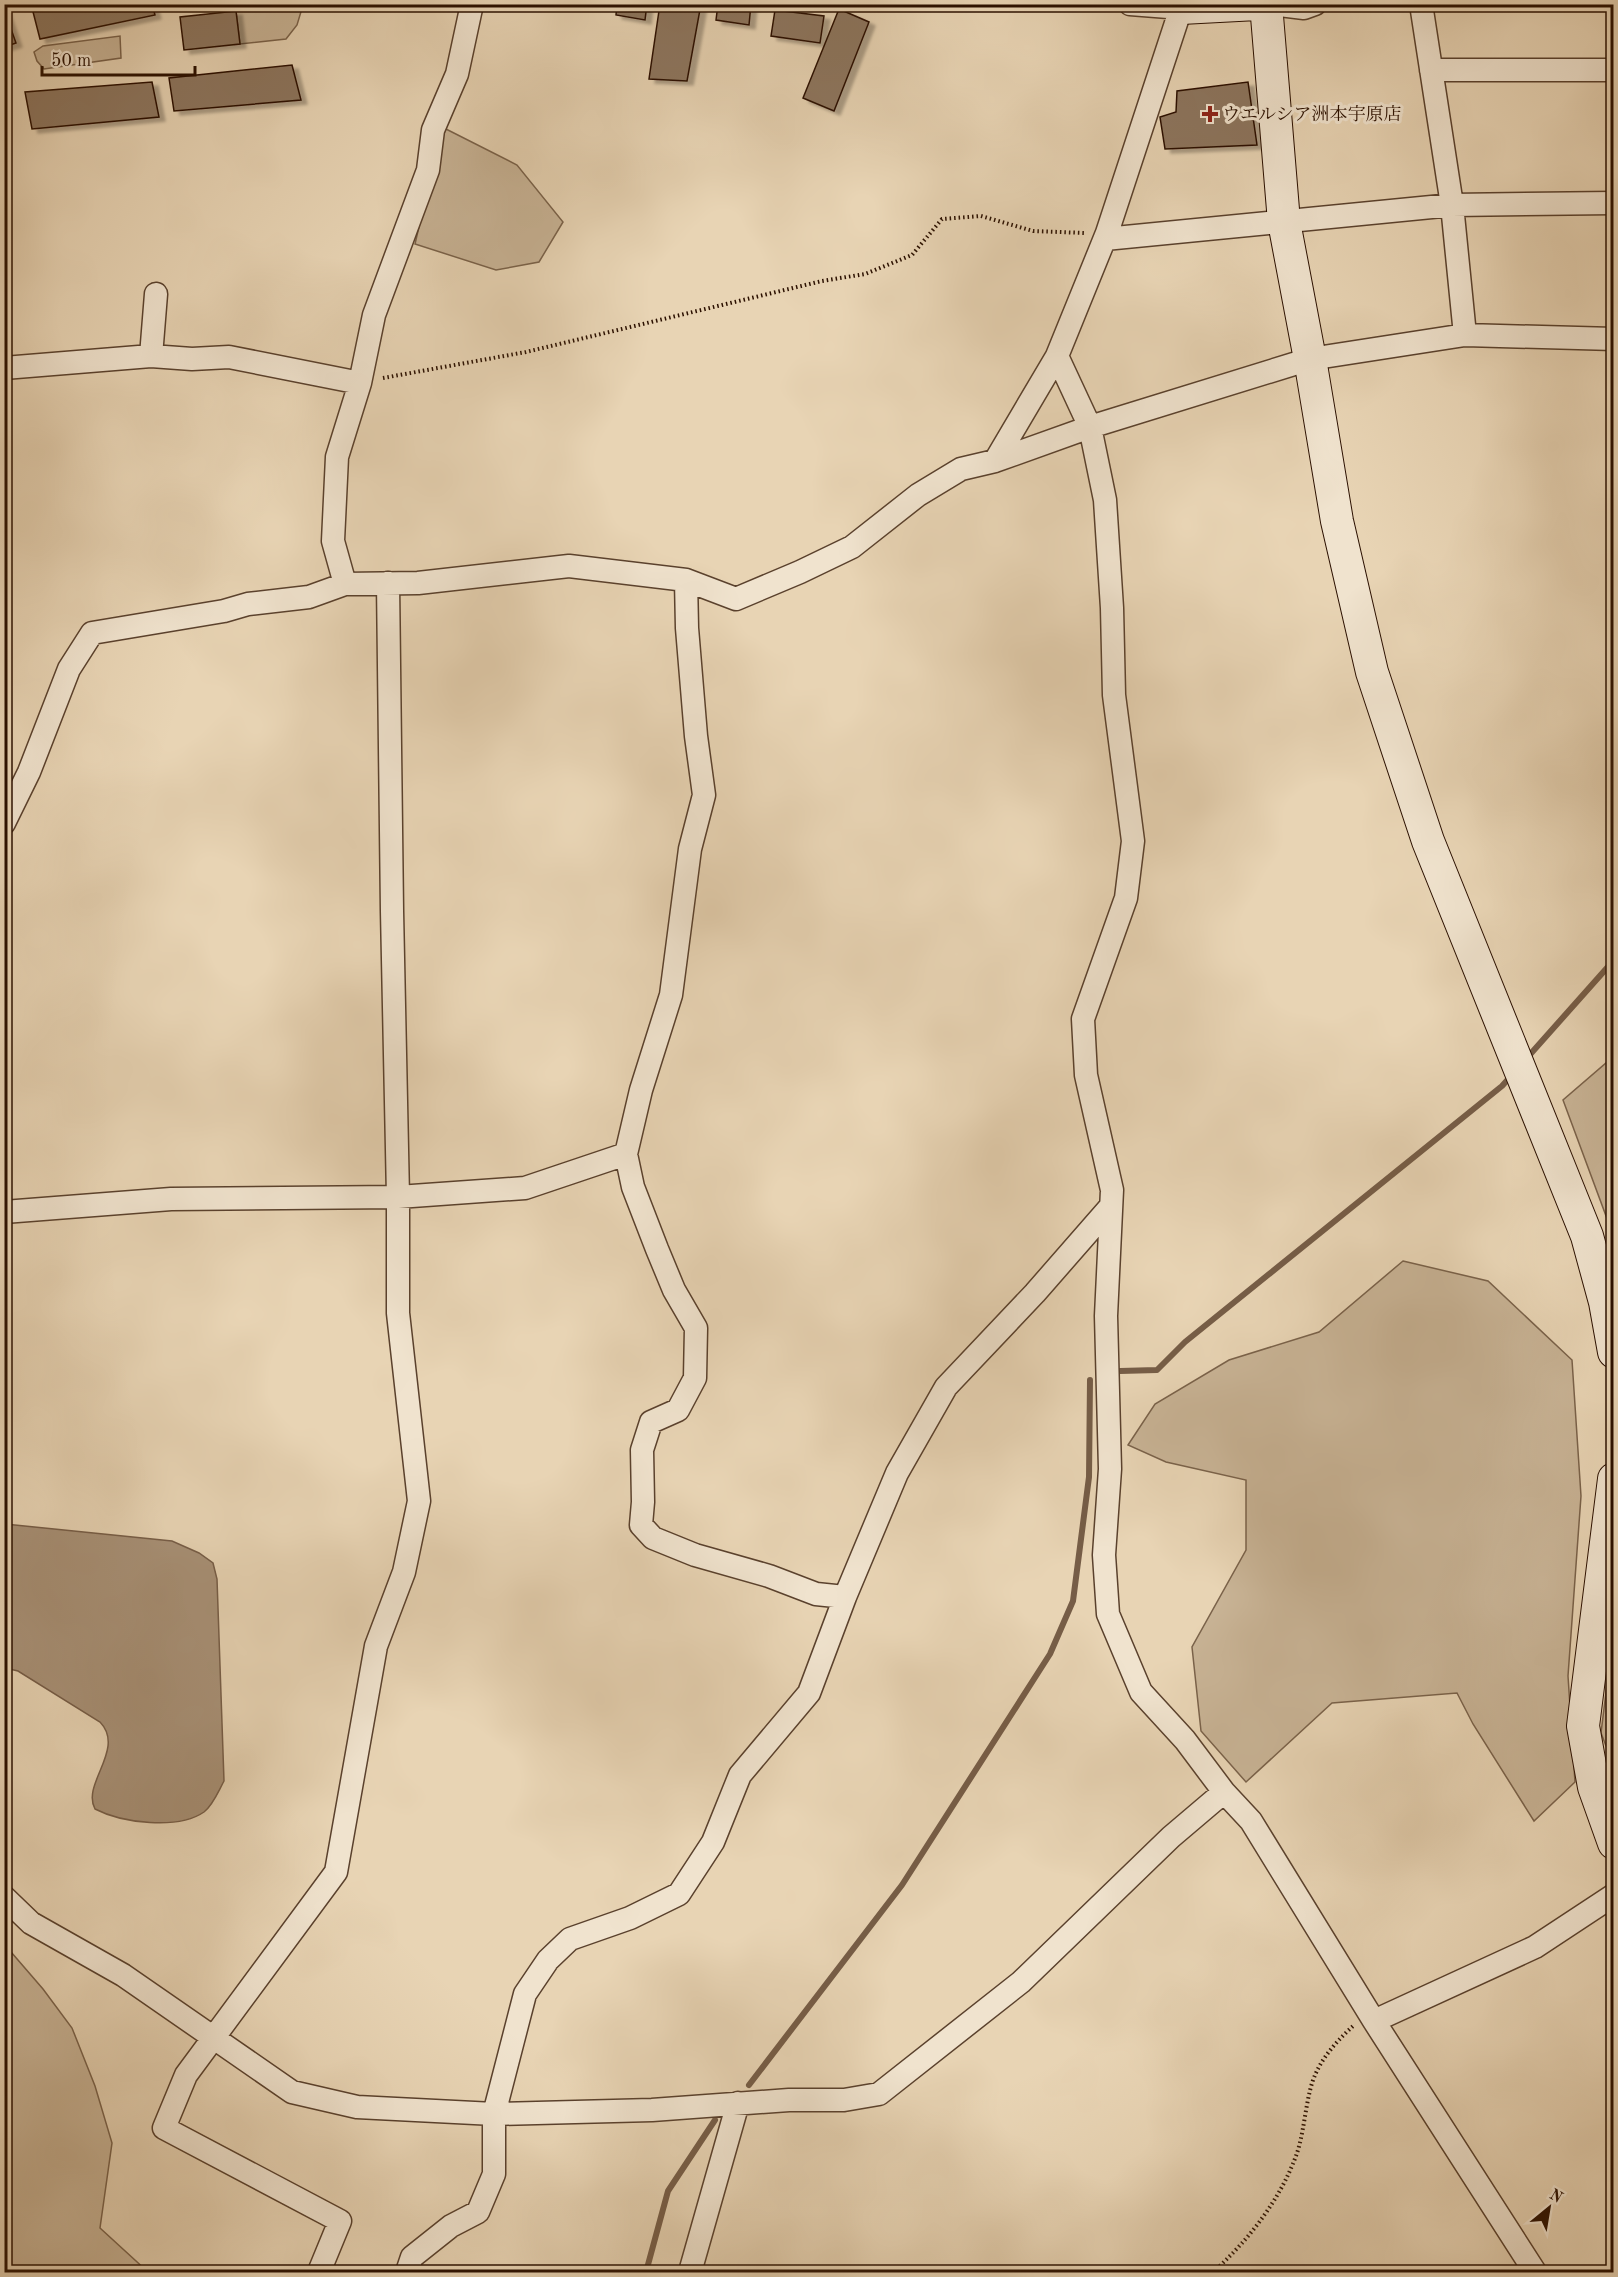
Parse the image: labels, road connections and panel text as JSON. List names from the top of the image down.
{
  "places": {
    "health": ["ウエルシア洲本宇原店"]
  },
  "scale_bar": "50 m",
  "north": "top right"
}
